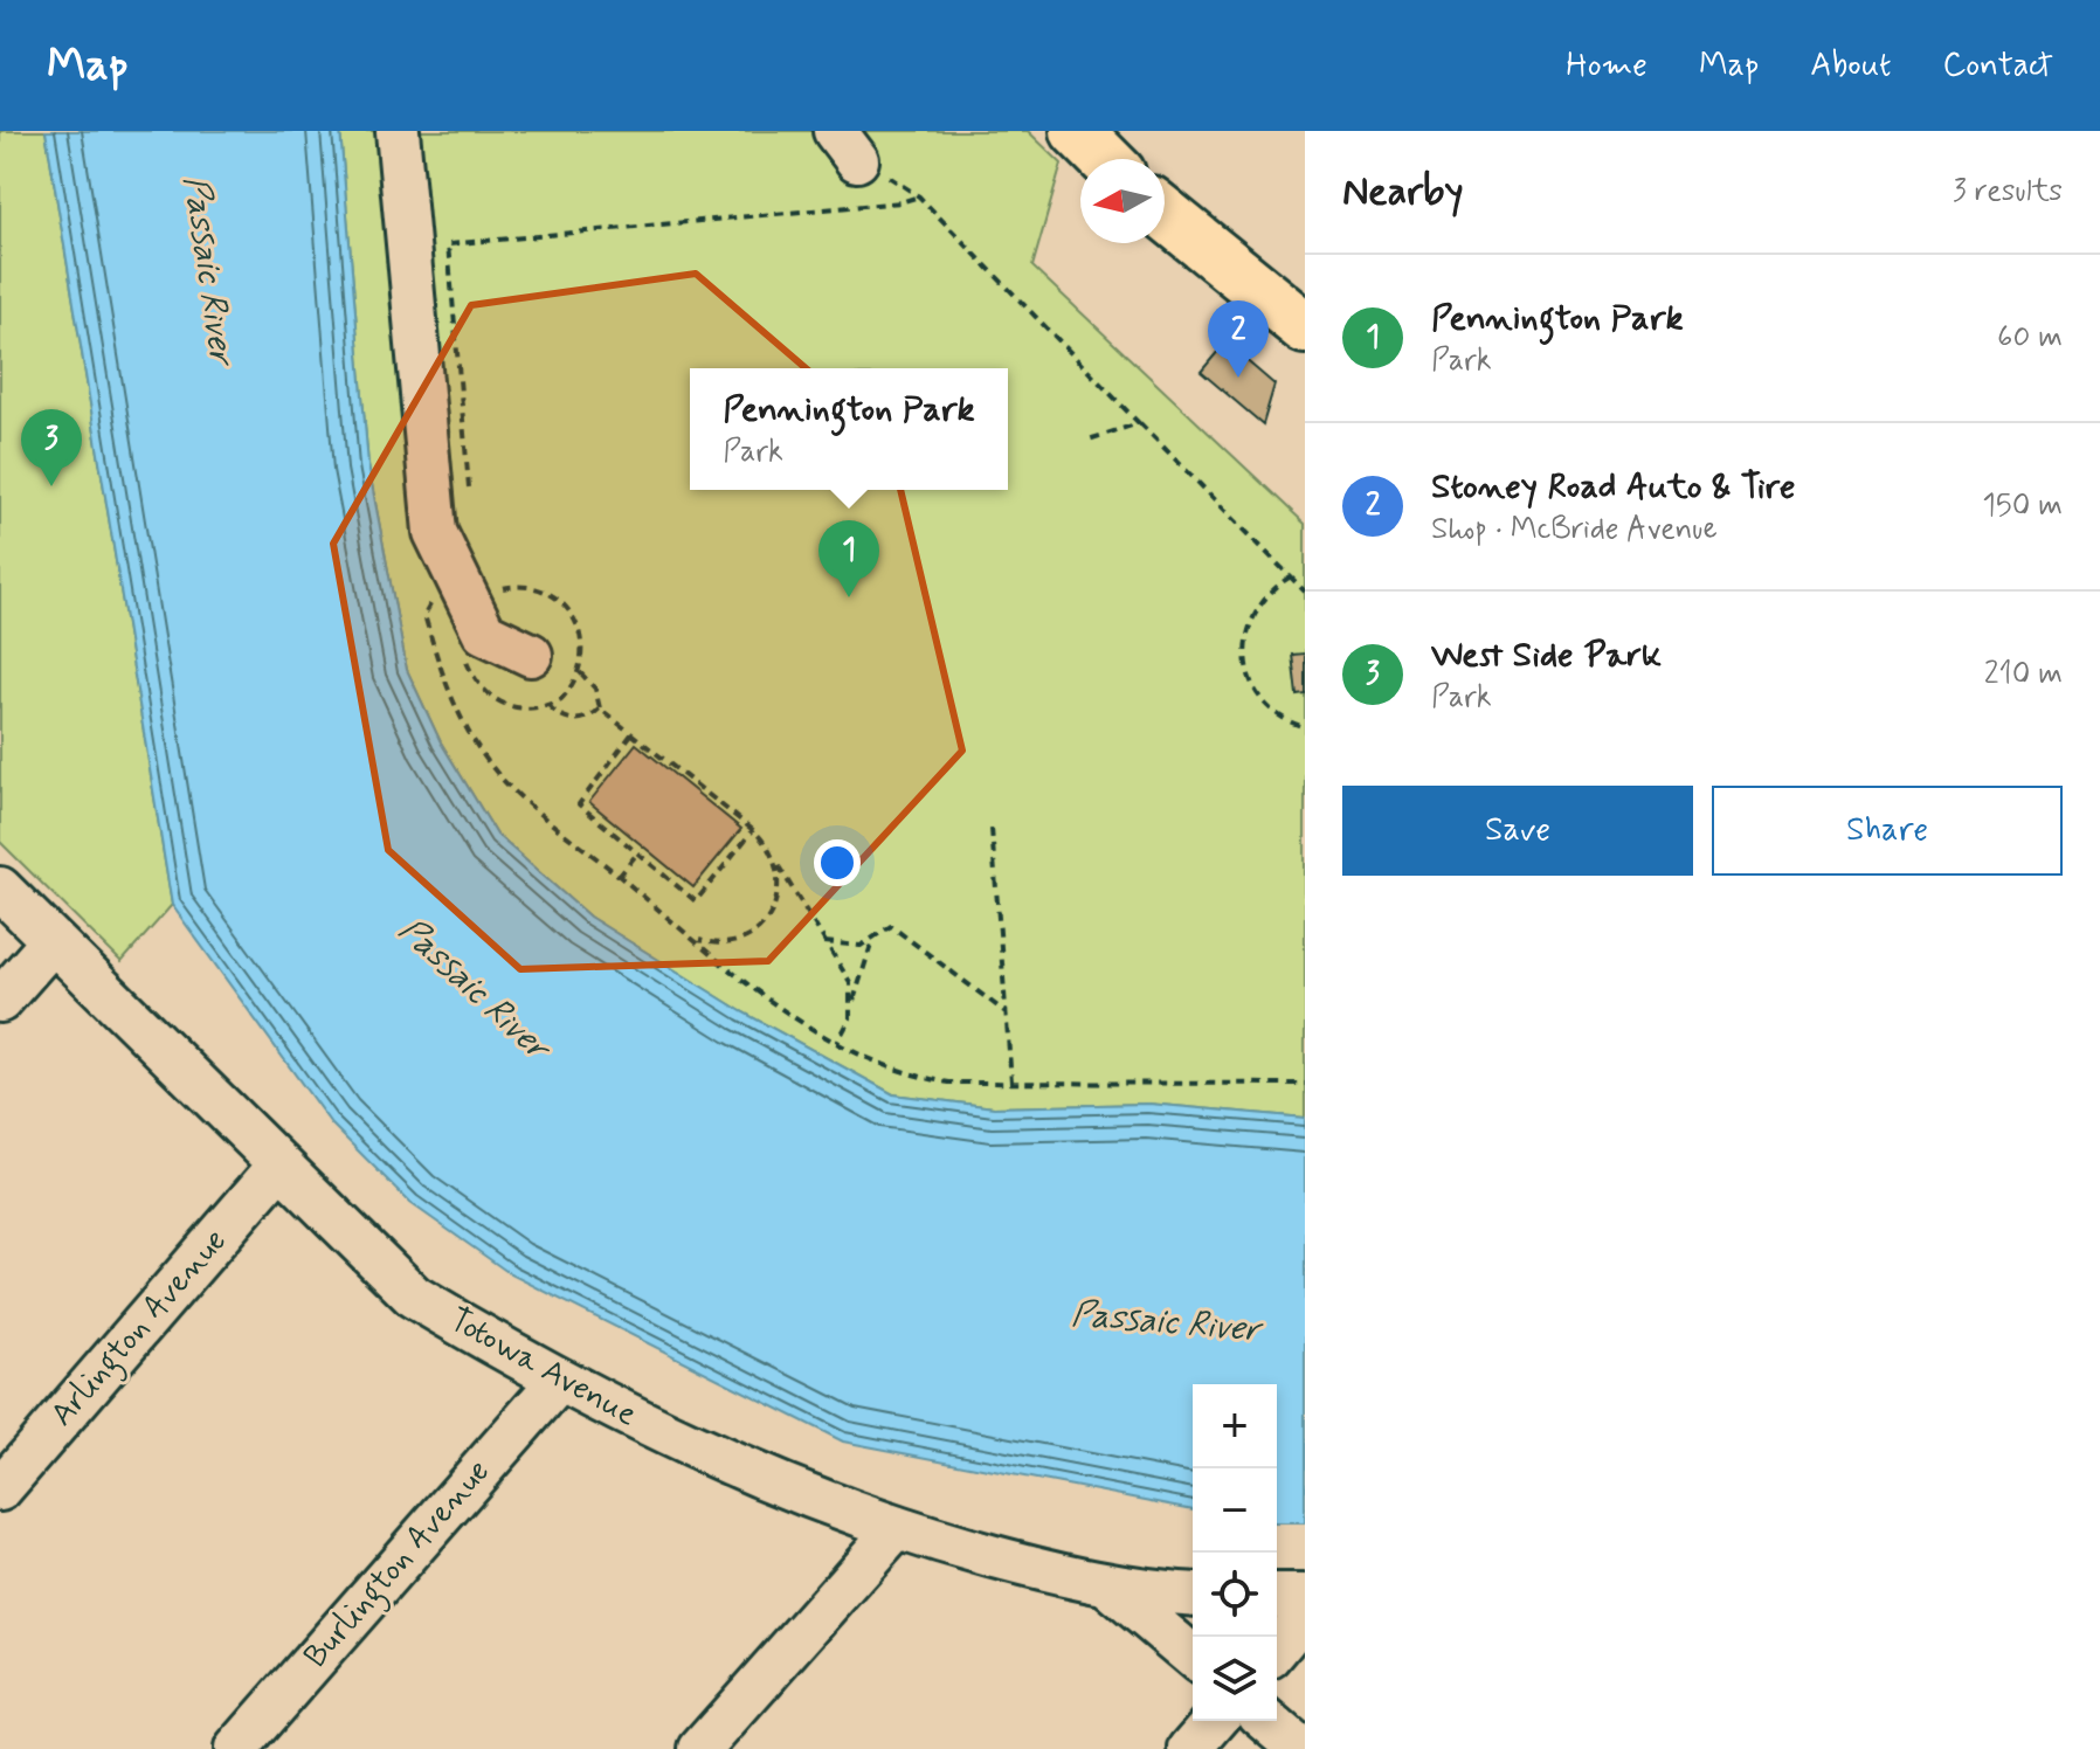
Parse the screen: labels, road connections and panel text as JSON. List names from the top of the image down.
{
  "streets": {
    "street": ["Arlington Avenue", "Totowa Avenue", "Burlington Avenue"]
  },
  "crossings": [
    ["Arlington Avenue", "Totowa Avenue"],
    ["Totowa Avenue", "Burlington Avenue"]
  ],
  "water": ["Passaic River"],
  "north": "left",
  "page": {
    "header": "Map",
    "nav": [
      "Home",
      "Map",
      "About",
      "Contact"
    ],
    "heading": ["Nearby", "3 results"],
    "list": [
      {
        "mark": "1",
        "name": "Pennington Park",
        "note": "Park",
        "value": "60 m"
      },
      {
        "mark": "2",
        "name": "Stoney Road Auto & Tire",
        "note": "Shop · McBride Avenue",
        "value": "150 m"
      },
      {
        "mark": "3",
        "name": "West Side Park",
        "note": "Park",
        "value": "210 m"
      }
    ],
    "pins": ["2", "3", "1"],
    "popup": ["Pennington Park", "Park"],
    "buttons": ["Save", "Share"],
    "map_buttons": ["+", "−"]
  }
}
